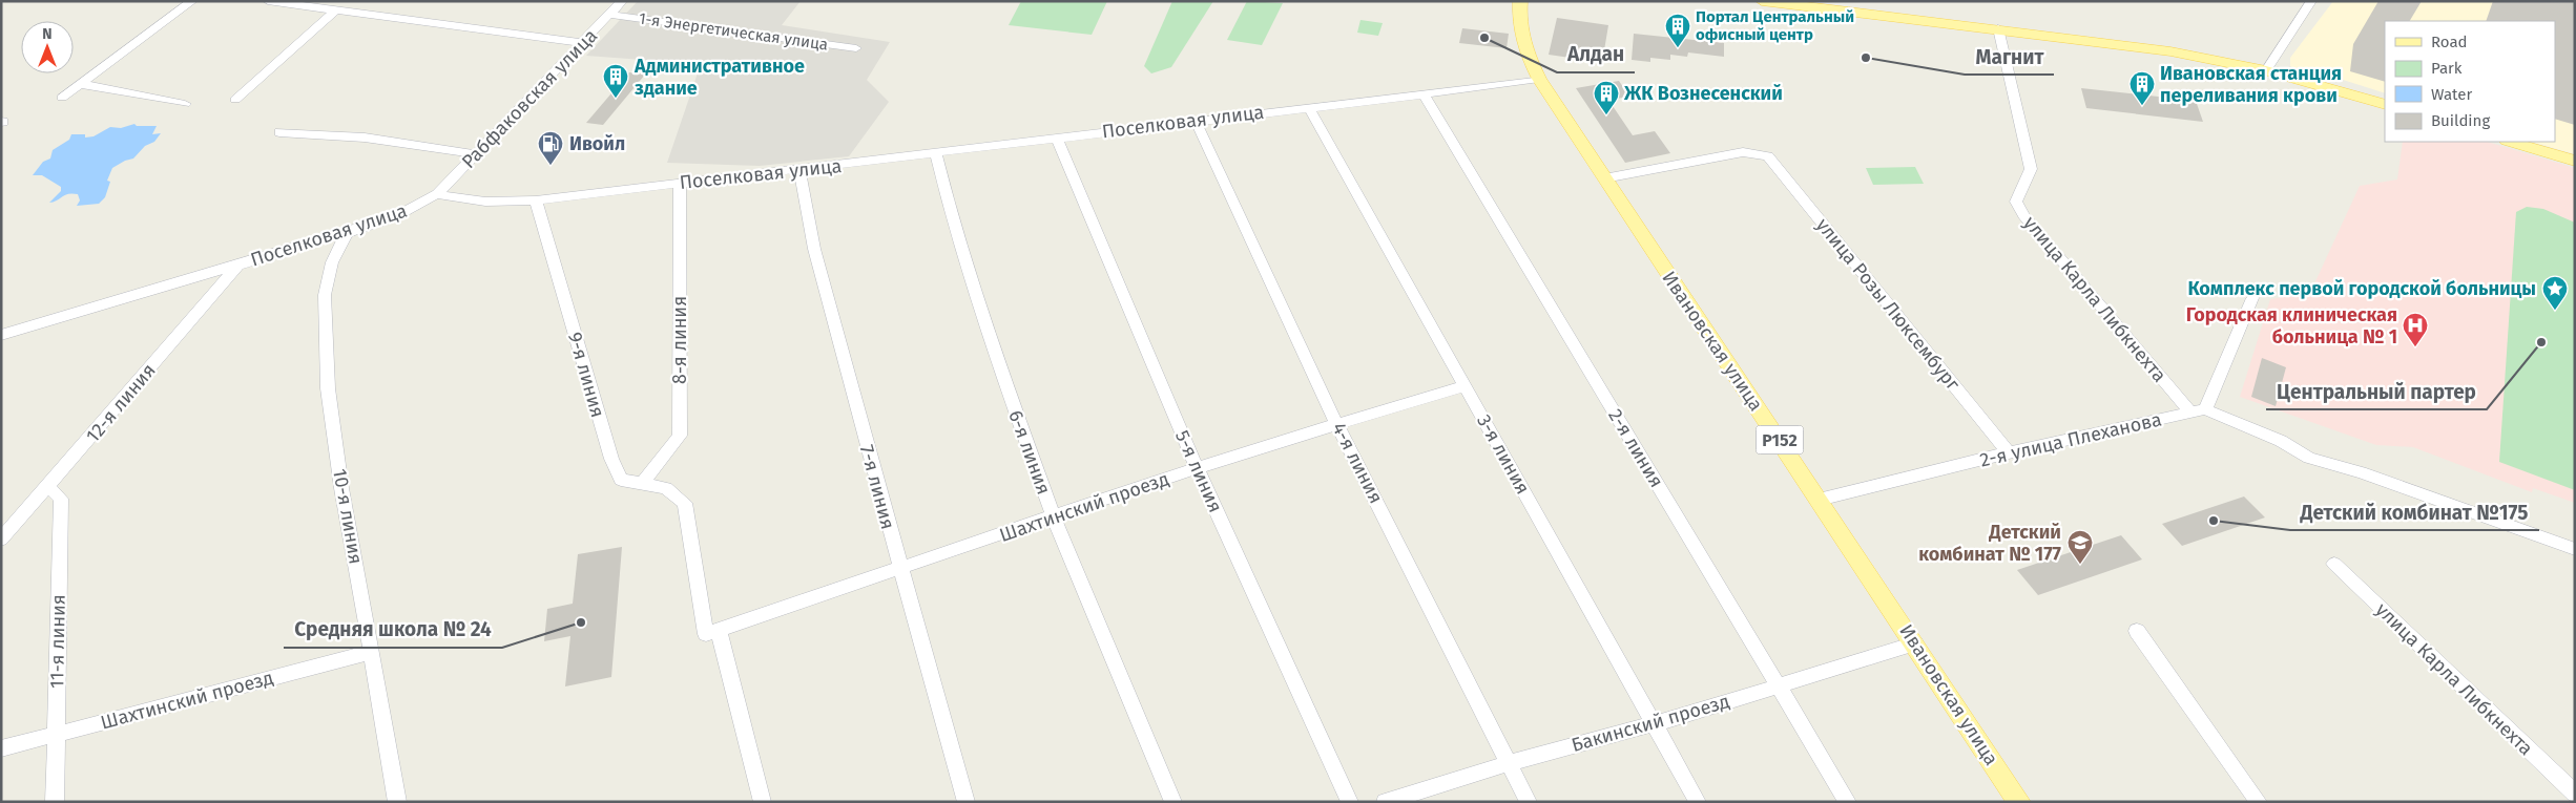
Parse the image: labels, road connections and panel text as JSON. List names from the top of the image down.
{
  "streets": {
    "main road": ["Ивановская улица", "Р152"],
    "street": [
      "1-я Энергетическая улица",
      "Рабфаковская улица",
      "Поселковая улица",
      "улица Карла Либкнехта",
      "улица Розы Люксембург",
      "8-я линия",
      "9-я линия",
      "12-я линия",
      "2-я улица Плеханова",
      "2-я линия",
      "6-я линия",
      "3-я линия",
      "4-я линия",
      "5-я линия",
      "7-я линия",
      "Шахтинский проезд",
      "10-я линия",
      "11-я линия",
      "Бакинский проезд"
    ]
  },
  "crossings": [
    ["1-я Энергетическая улица", "Рабфаковская улица"],
    ["Рабфаковская улица", "Поселковая улица"],
    ["Поселковая улица", "8-я линия"],
    ["Поселковая улица", "Ивановская улица"],
    ["Поселковая улица", "9-я линия"],
    ["Поселковая улица", "12-я линия"],
    ["Поселковая улица", "2-я линия"],
    ["Поселковая улица", "6-я линия"],
    ["Поселковая улица", "3-я линия"],
    ["Поселковая улица", "4-я линия"],
    ["Поселковая улица", "5-я линия"],
    ["Поселковая улица", "7-я линия"],
    ["Поселковая улица", "10-я линия"],
    ["улица Карла Либкнехта", "2-я улица Плеханова"],
    ["улица Розы Люксембург", "Ивановская улица"],
    ["улица Розы Люксембург", "2-я улица Плеханова"],
    ["8-я линия", "9-я линия"],
    ["Ивановская улица", "2-я улица Плеханова"],
    ["Ивановская улица", "Бакинский проезд"],
    ["9-я линия", "Шахтинский проезд"],
    ["12-я линия", "11-я линия"],
    ["2-я линия", "Бакинский проезд"],
    ["6-я линия", "Шахтинский проезд"],
    ["3-я линия", "Шахтинский проезд"],
    ["3-я линия", "Бакинский проезд"],
    ["4-я линия", "Шахтинский проезд"],
    ["4-я линия", "Бакинский проезд"],
    ["5-я линия", "Шахтинский проезд"],
    ["7-я линия", "Шахтинский проезд"],
    ["Шахтинский проезд", "10-я линия"],
    ["Шахтинский проезд", "11-я линия"]
  ],
  "places": {
    "other": [
      "Алдан",
      "Магнит",
      "Центральный партер",
      "Детский комбинат №175",
      "Средняя школа № 24"
    ],
    "building": [
      "Портал Центральный офисный центр",
      "Административное здание",
      "Ивановская станция переливания крови",
      "ЖК Вознесенский"
    ],
    "fuel station": ["Ивойл"],
    "place": ["Комплекс первой городской больницы"],
    "hospital": ["Городская клиническая больница № 1"],
    "school or university": ["Детский комбинат № 177"]
  },
  "legend": [
    "Road",
    "Park",
    "Water",
    "Building"
  ],
  "north": "top"
}
